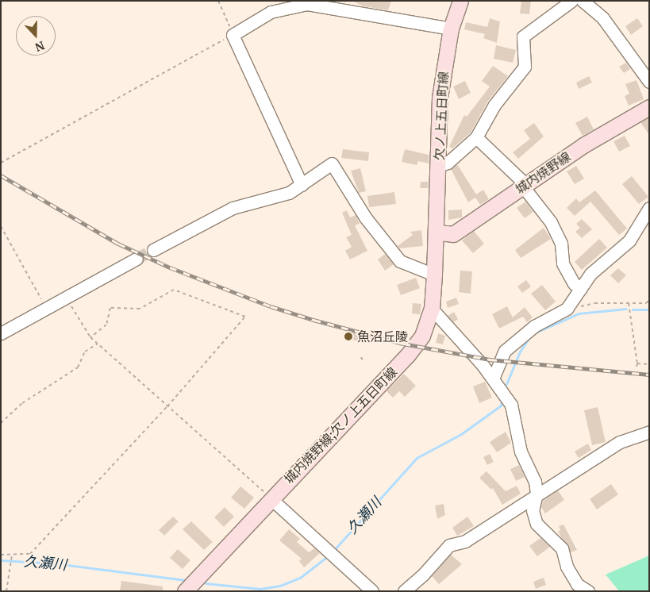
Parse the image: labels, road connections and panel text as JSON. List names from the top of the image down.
{
  "streets": {
    "main road": ["欠ノ上五日町線", "城内焼野線", "城内焼野線;欠ノ上五日町線"]
  },
  "crossings": [
    ["欠ノ上五日町線", "城内焼野線"],
    ["欠ノ上五日町線", "城内焼野線;欠ノ上五日町線"],
    ["城内焼野線", "城内焼野線;欠ノ上五日町線"]
  ],
  "water": ["久瀬川"],
  "places": ["魚沼丘陵"],
  "north": "bottom"
}
